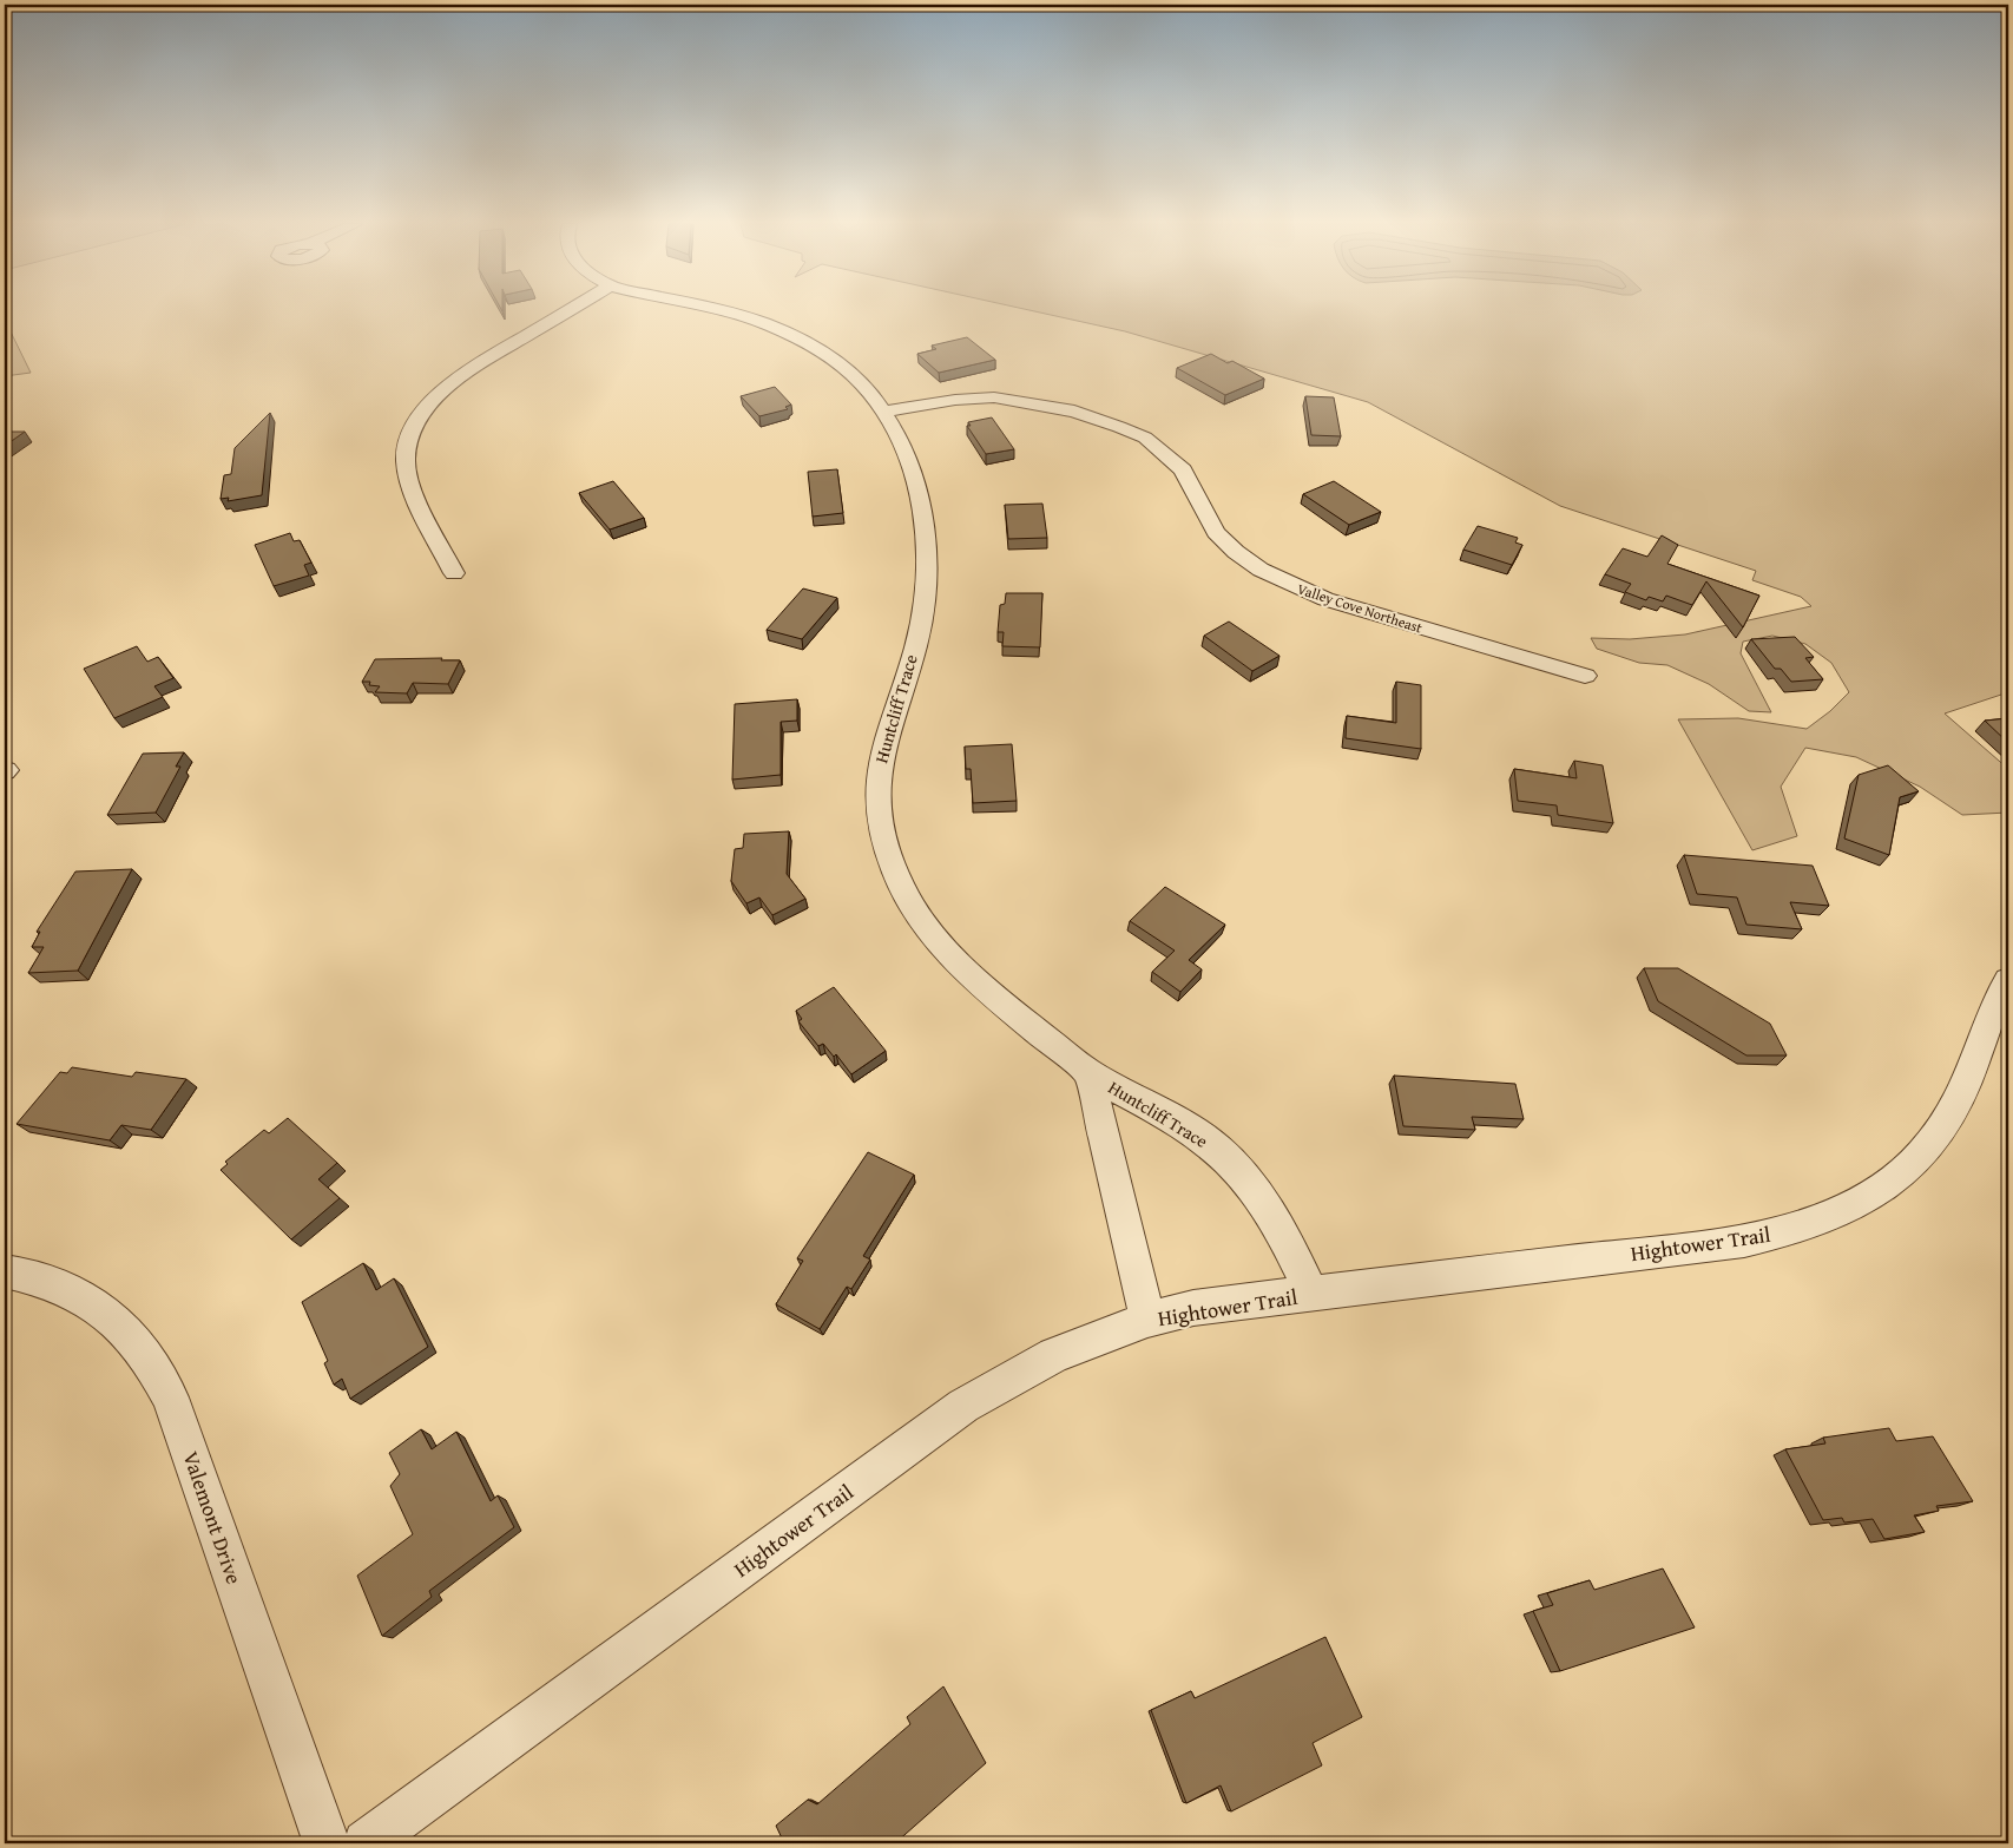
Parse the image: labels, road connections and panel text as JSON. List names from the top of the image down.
{
  "streets": {
    "street": [
      "Valley Cove Northeast",
      "Huntcliff Trace",
      "Hightower Trail",
      "Valemont Drive"
    ]
  },
  "crossings": [
    ["Valley Cove Northeast", "Huntcliff Trace"],
    ["Huntcliff Trace", "Hightower Trail"]
  ]
}
